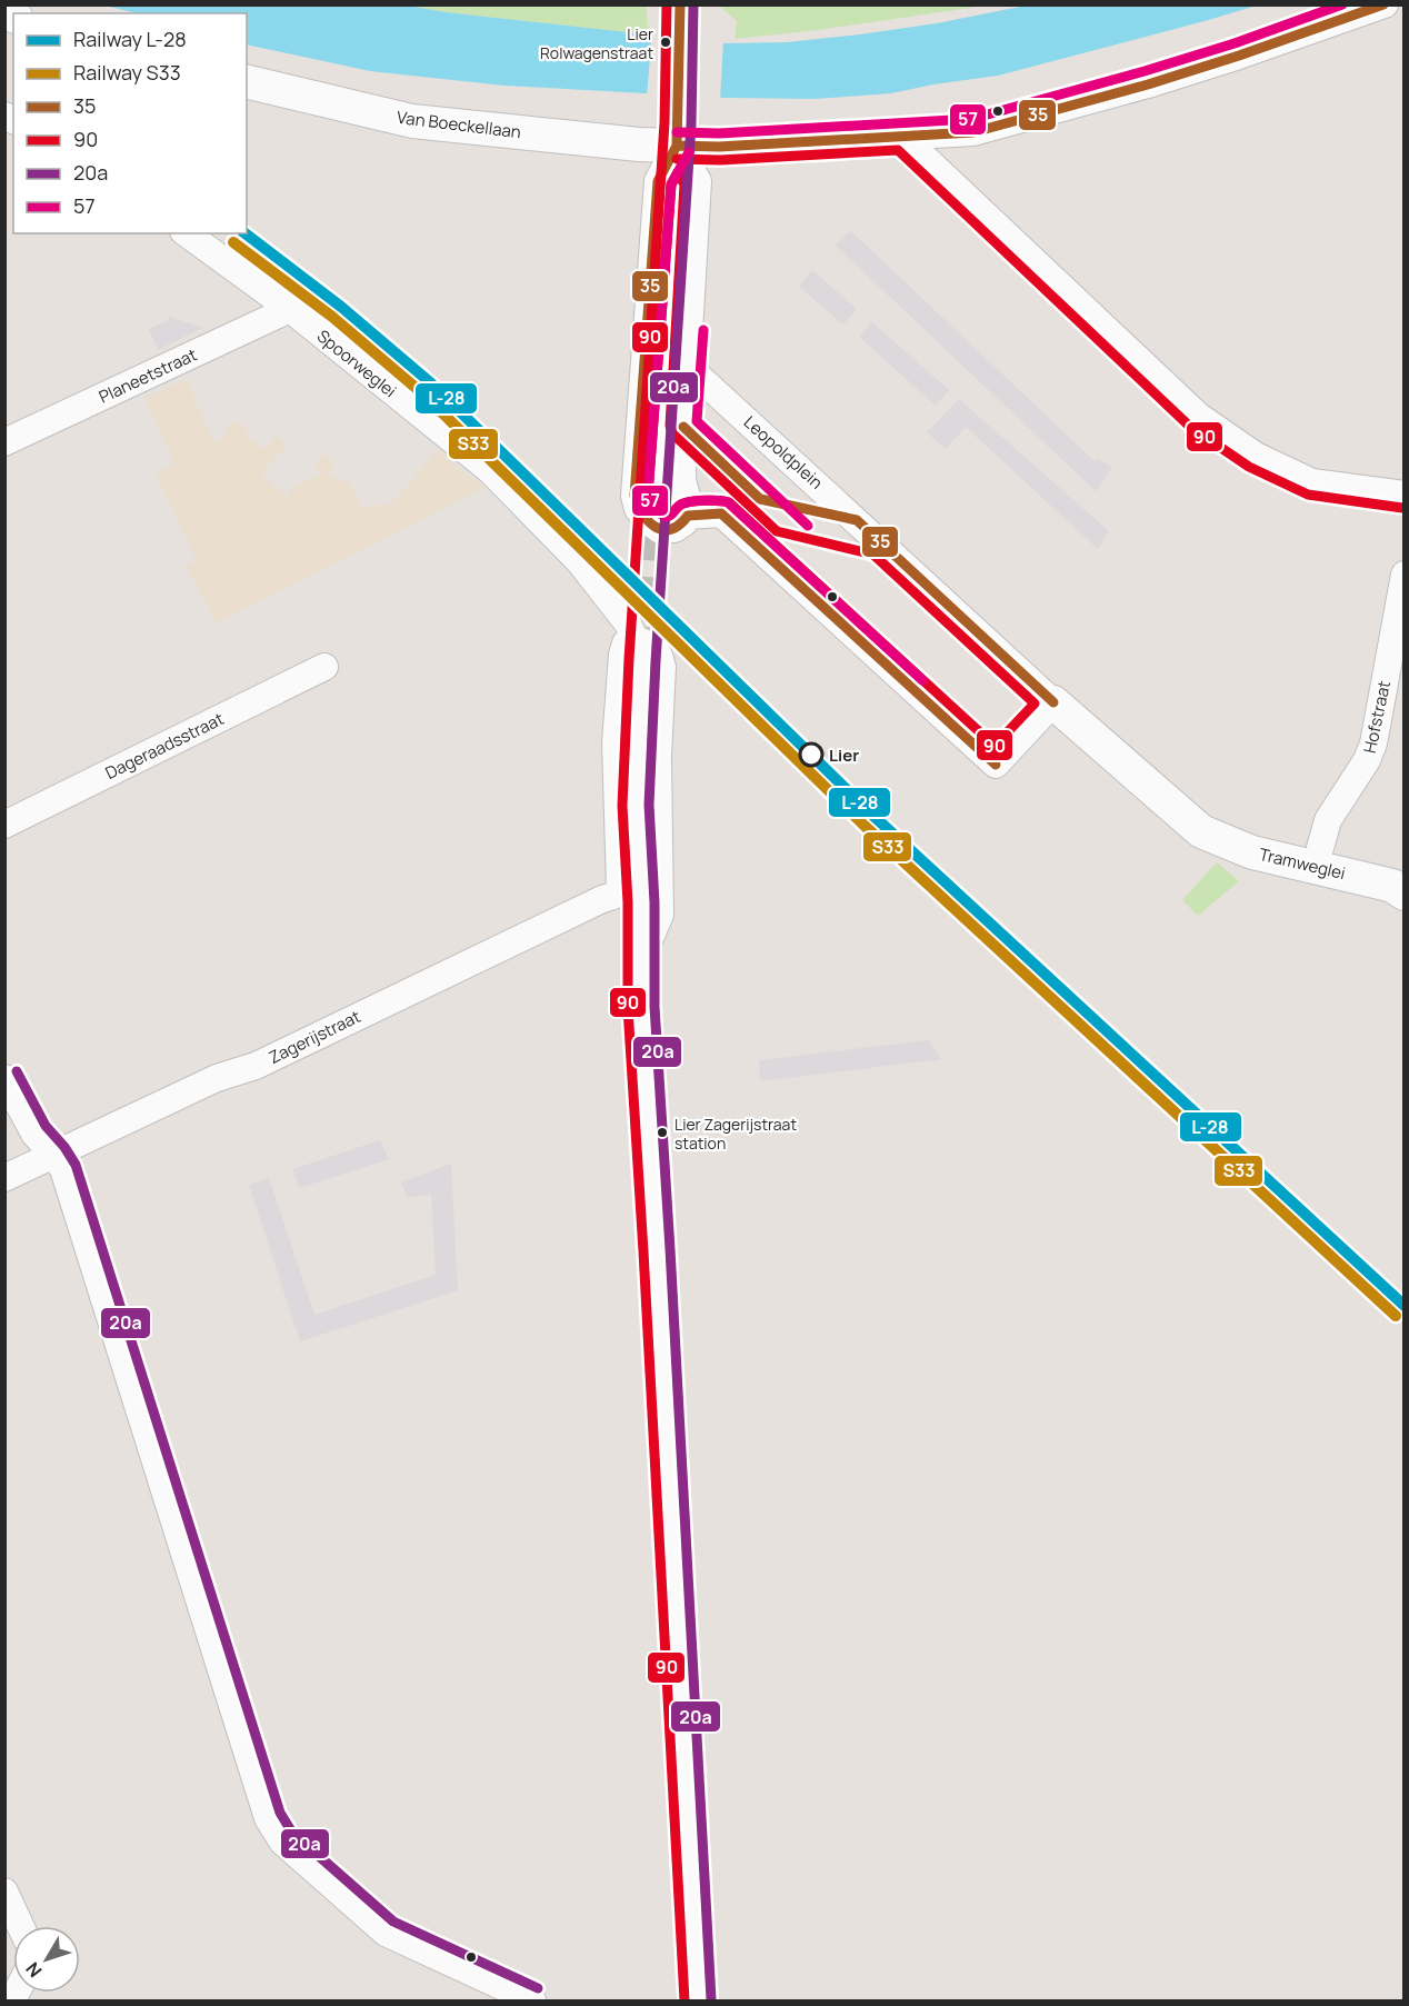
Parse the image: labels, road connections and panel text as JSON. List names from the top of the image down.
{
  "streets": {
    "street": [
      "Van Boeckellaan",
      "Spoorweglei",
      "Planeetstraat",
      "Leopoldplein",
      "Hofstraat",
      "Dageraadsstraat",
      "Tramweglei",
      "Zagerijstraat"
    ]
  },
  "crossings": [
    ["Spoorweglei", "Planeetstraat"],
    ["Spoorweglei", "Zagerijstraat"],
    ["Leopoldplein", "Tramweglei"]
  ],
  "places": ["Lier Rolwagenstraat", "Lier", "Lier Zagerijstraat station"],
  "lines": [
    "transit line 35",
    "transit line 90",
    "transit line 20a",
    "transit line 57",
    "rail line L-28",
    "rail line S33"
  ],
  "legend": [
    "Railway L-28",
    "Railway S33",
    "35",
    "90",
    "20a",
    "57"
  ],
  "north": "bottom left"
}
